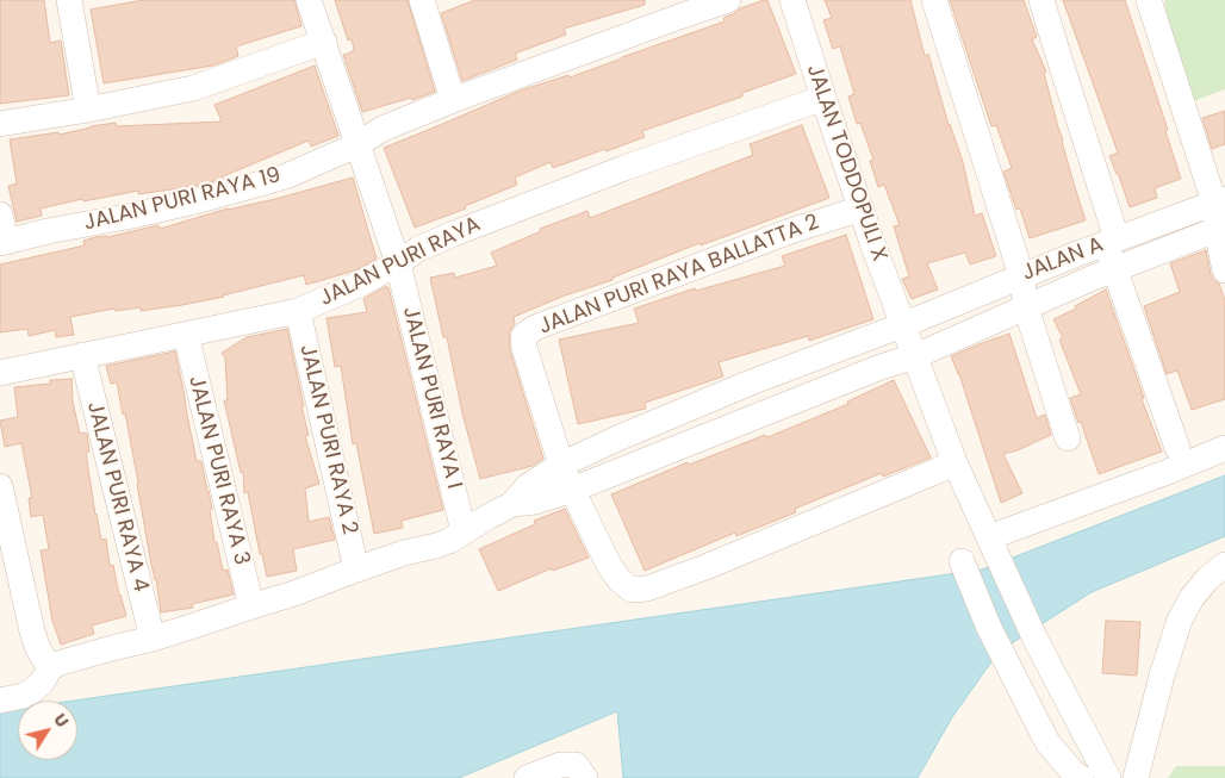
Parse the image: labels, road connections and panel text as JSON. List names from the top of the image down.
{
  "streets": {
    "street": [
      "JALAN TODDOPULI X",
      "JALAN PURI RAYA 19",
      "JALAN A",
      "JALAN PURI RAYA",
      "JALAN PURI RAYA BALLATTA 2",
      "JALAN PURI RAYA I",
      "JALAN PURI RAYA 2",
      "JALAN PURI RAYA 3",
      "JALAN PURI RAYA 4"
    ]
  },
  "crossings": [
    ["JALAN TODDOPULI X", "JALAN A"],
    ["JALAN TODDOPULI X", "JALAN PURI RAYA"],
    ["JALAN TODDOPULI X", "JALAN PURI RAYA BALLATTA 2"],
    ["JALAN PURI RAYA 19", "JALAN PURI RAYA I"],
    ["JALAN A", "JALAN PURI RAYA BALLATTA 2"],
    ["JALAN PURI RAYA", "JALAN PURI RAYA I"],
    ["JALAN PURI RAYA", "JALAN PURI RAYA 2"],
    ["JALAN PURI RAYA", "JALAN PURI RAYA 3"],
    ["JALAN PURI RAYA", "JALAN PURI RAYA 4"]
  ],
  "north": "top right"
}
